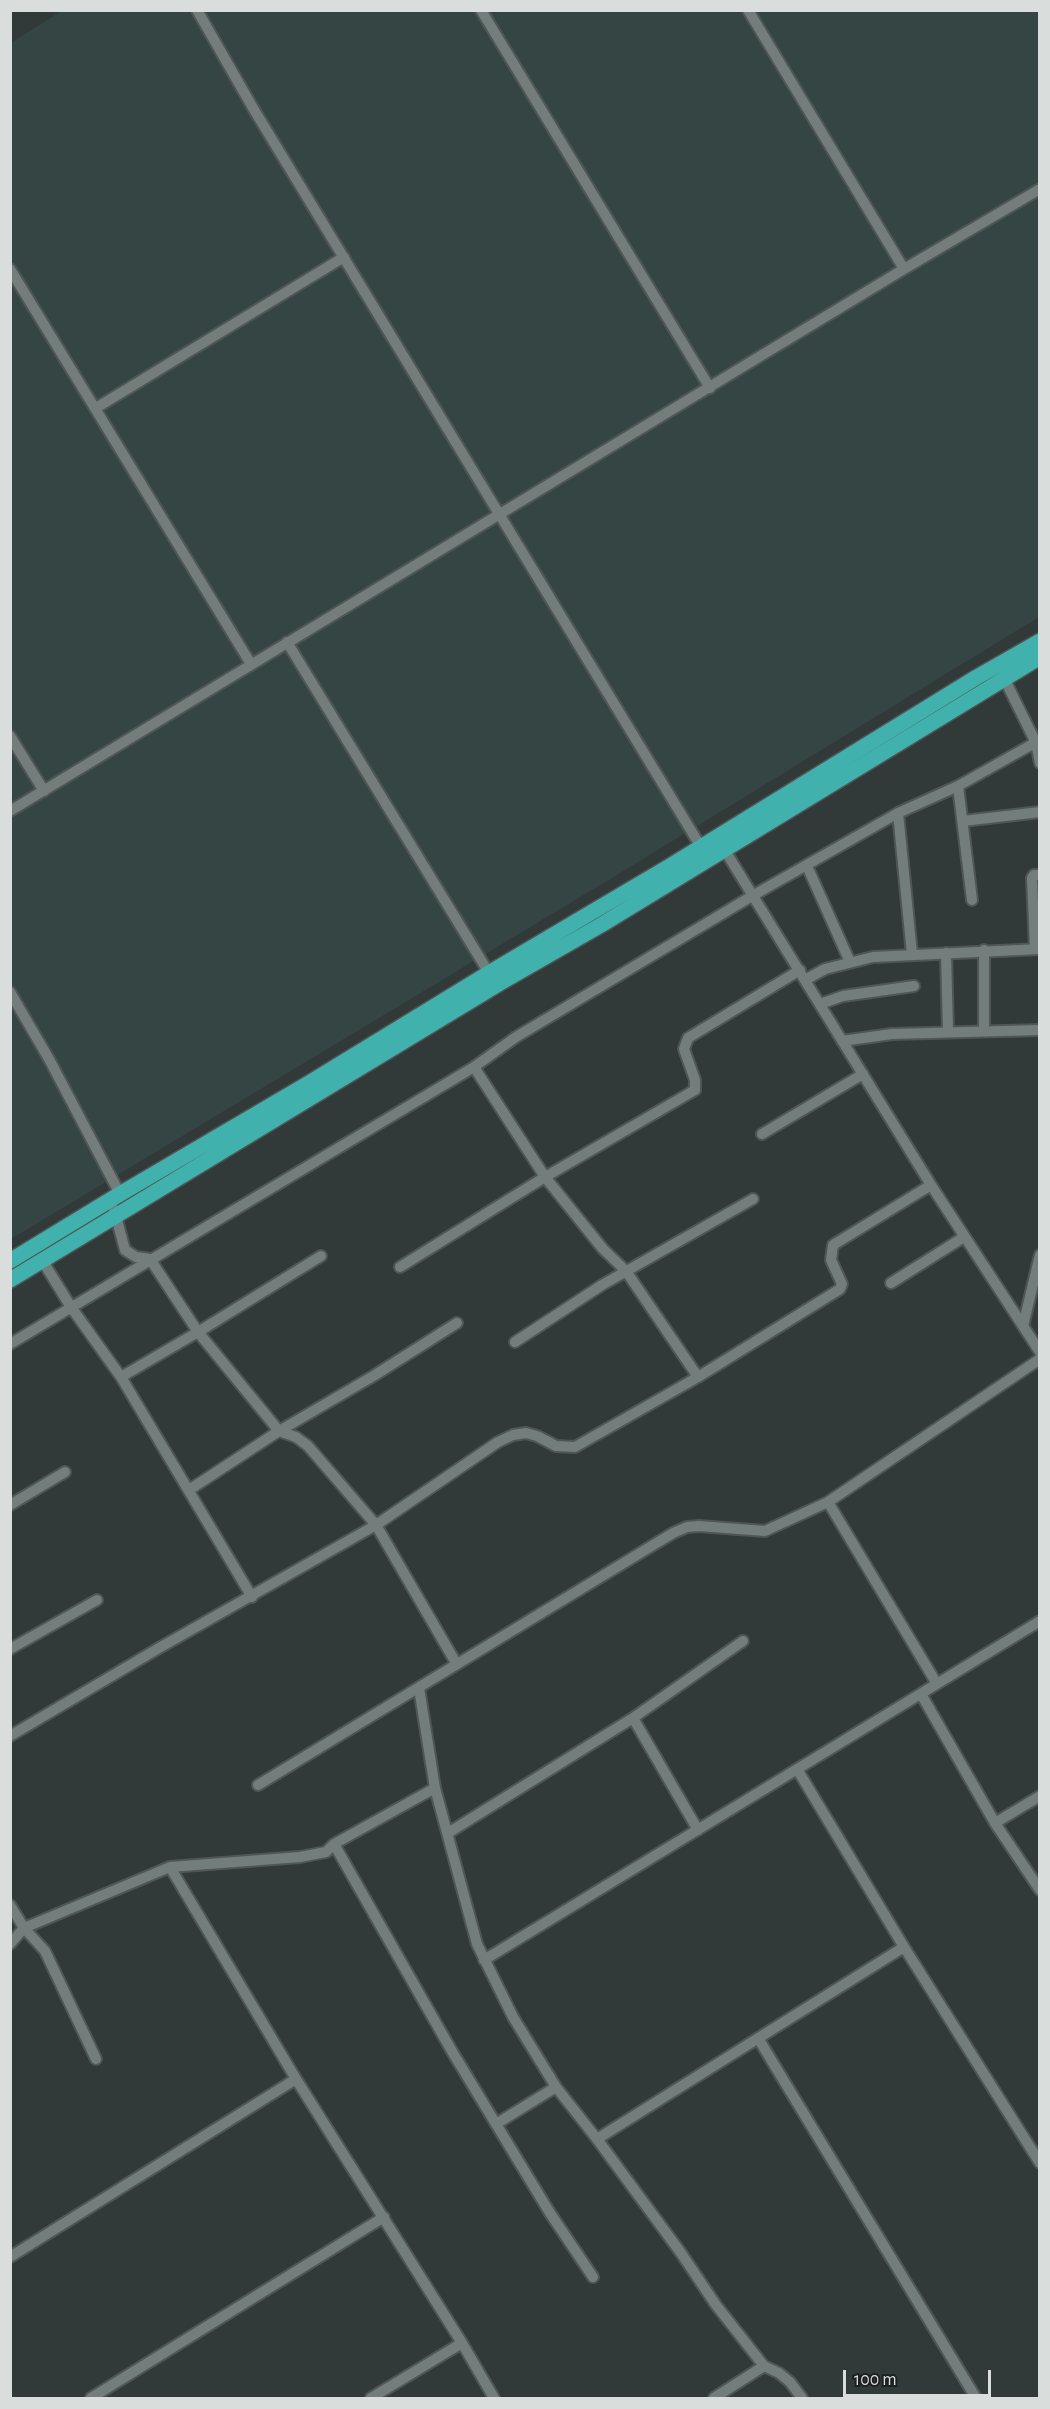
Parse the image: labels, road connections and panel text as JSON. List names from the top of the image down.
{
  "scale_bar": "100 m"
}
